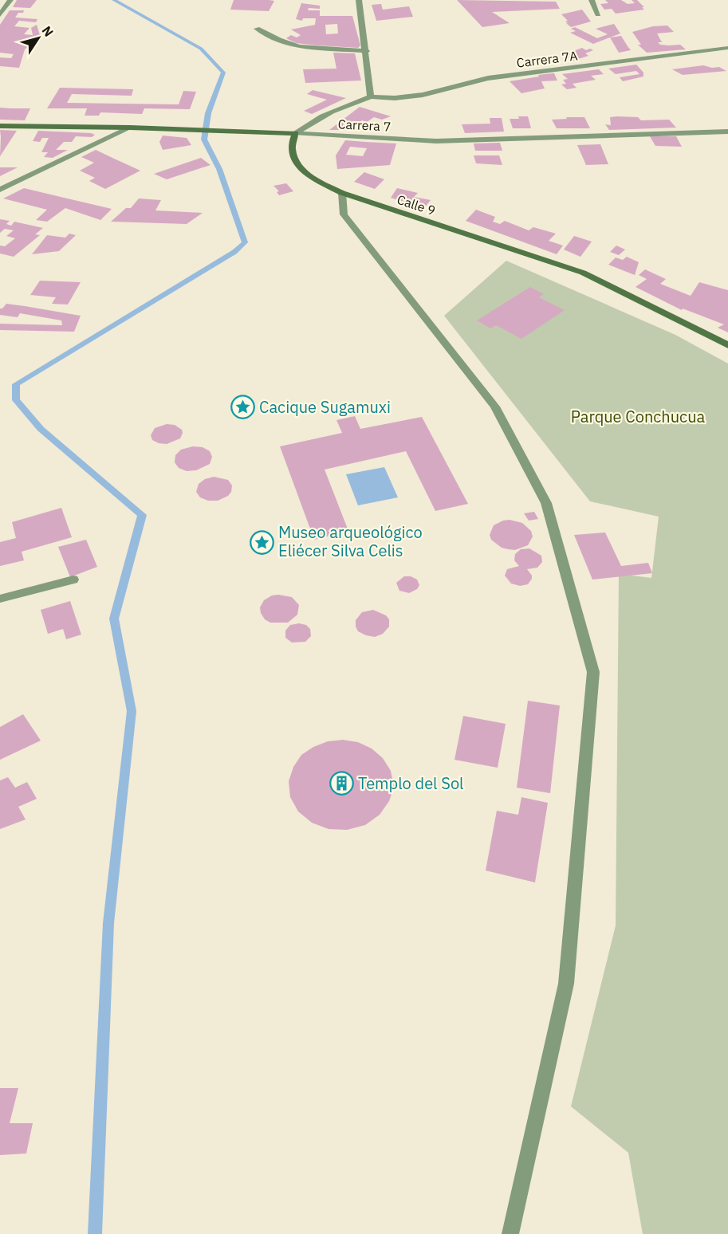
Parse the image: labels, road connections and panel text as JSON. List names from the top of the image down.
{
  "streets": {
    "street": ["Carrera 7A", "Carrera 7", "Calle 9"]
  },
  "crossings": [
    ["Carrera 7", "Calle 9"]
  ],
  "parks": ["Parque Conchucua"],
  "places": {
    "place": ["Cacique Sugamuxi", "Museo arqueológico Eliécer Silva Celis"],
    "building": ["Templo del Sol"]
  },
  "north": "top right"
}
